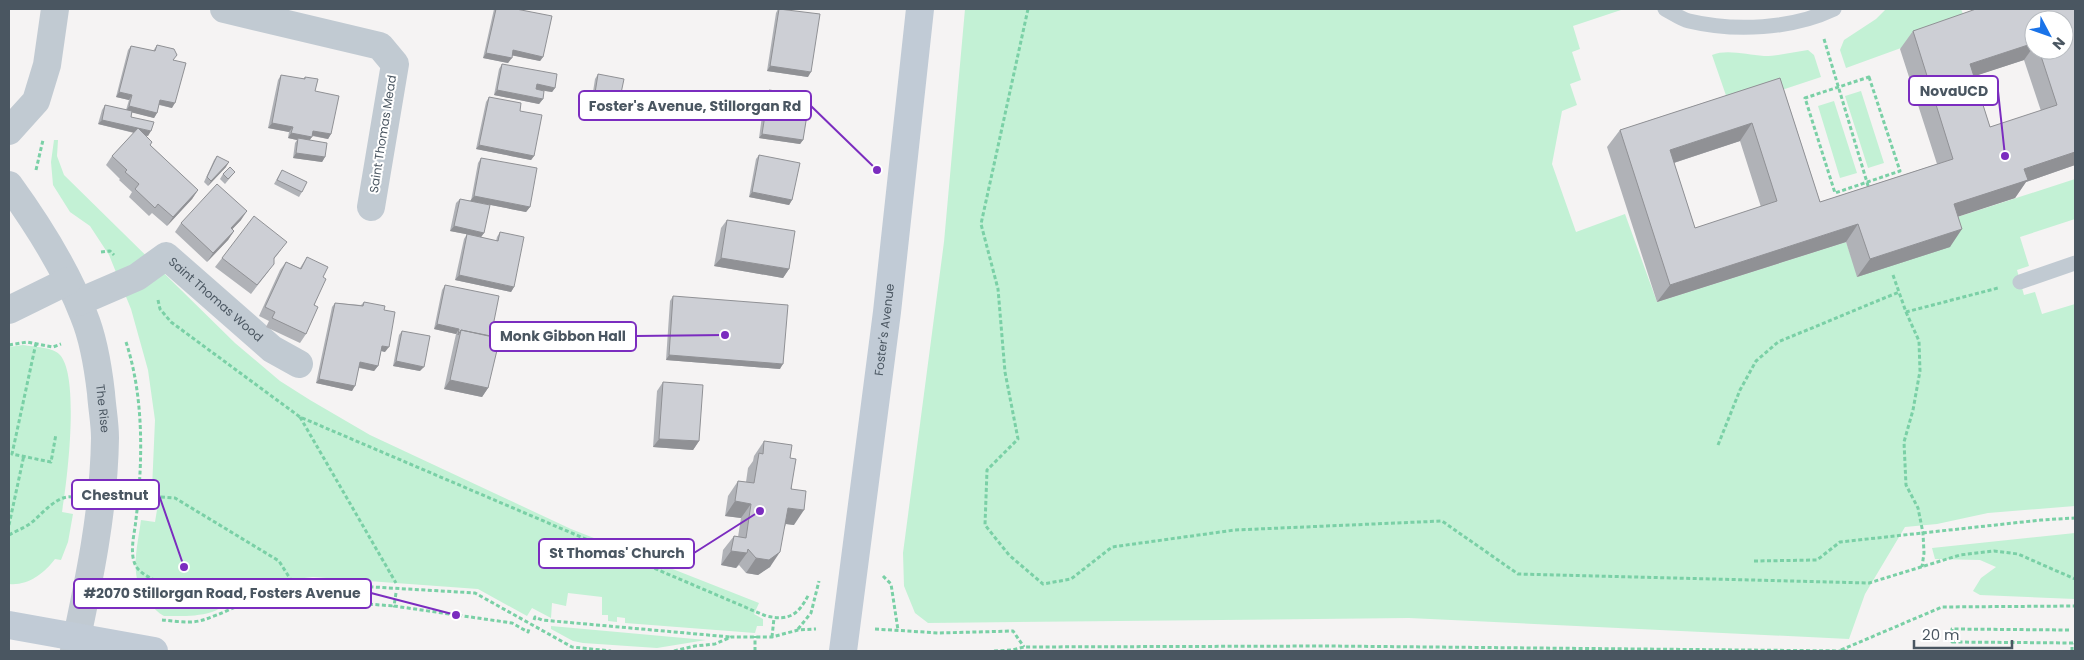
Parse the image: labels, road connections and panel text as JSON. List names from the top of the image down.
{
  "streets": {
    "main road": ["Foster's Avenue"],
    "street": ["Saint Thomas Mead", "Saint Thomas Wood", "The Rise"]
  },
  "crossings": [
    ["Saint Thomas Wood", "The Rise"]
  ],
  "places": [
    "NovaUCD",
    "Foster's Avenue, Stillorgan Rd",
    "Monk Gibbon Hall",
    "St Thomas' Church",
    "Chestnut",
    "#2070 Stillorgan Road, Fosters Avenue"
  ],
  "scale_bar": "20 m",
  "north": "bottom right"
}
